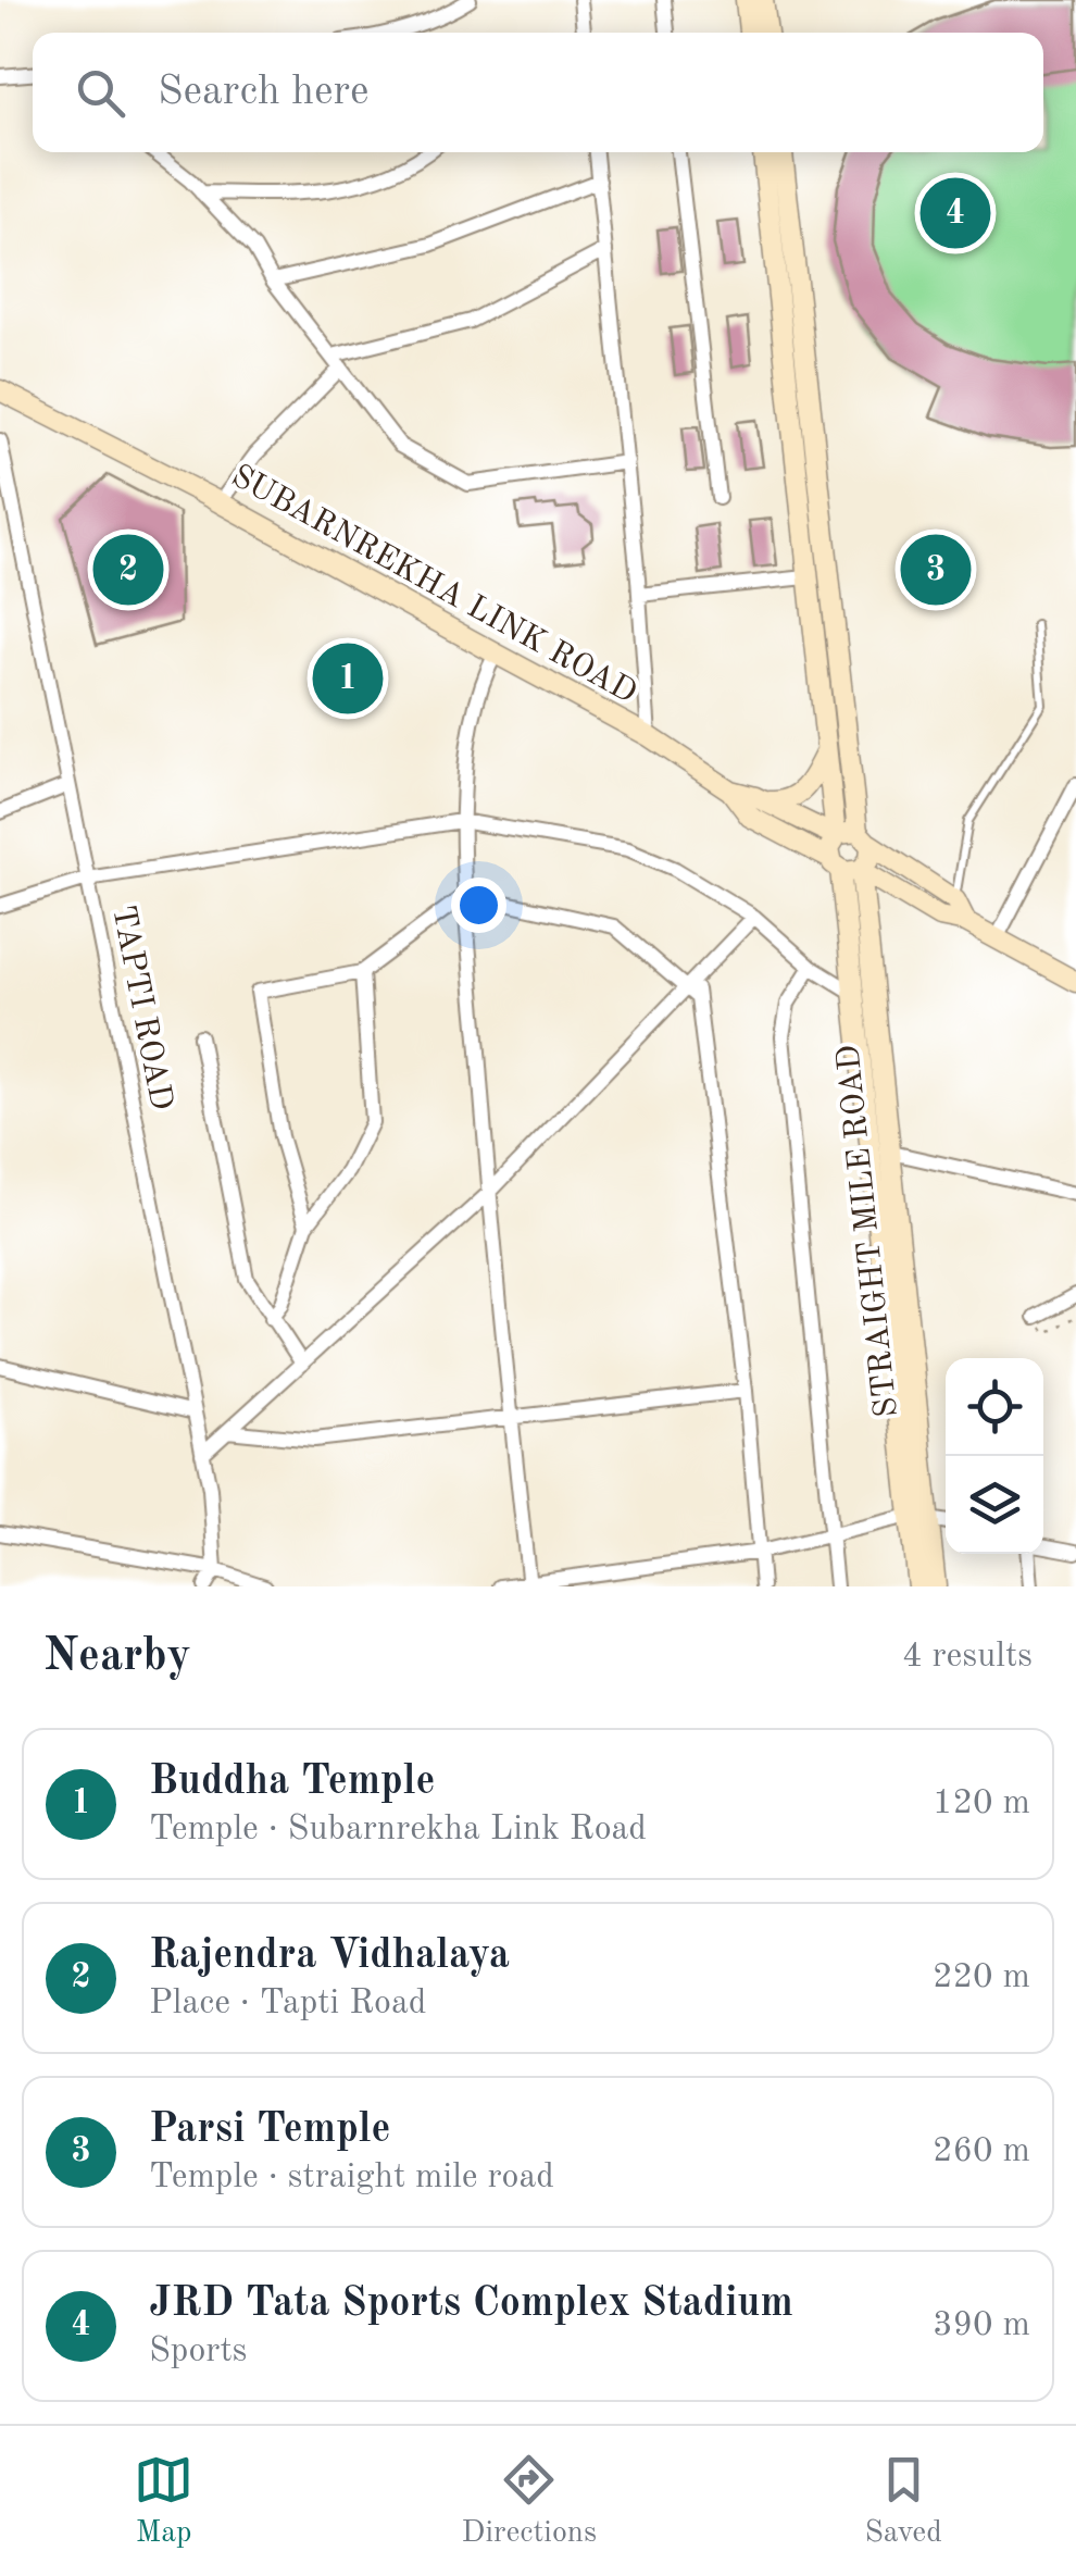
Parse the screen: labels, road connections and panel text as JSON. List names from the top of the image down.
{
  "streets": {
    "street": ["SUBARNREKHA LINK ROAD", "TAPTI ROAD", "STRAIGHT MILE ROAD"]
  },
  "crossings": [
    ["SUBARNREKHA LINK ROAD", "STRAIGHT MILE ROAD"]
  ],
  "page": {
    "search": "Search here",
    "pins": [
      "4",
      "2",
      "3",
      "1"
    ],
    "heading": ["Nearby", "4 results"],
    "list": [
      {
        "mark": "1",
        "name": "Buddha Temple",
        "note": "Temple · Subarnrekha Link Road",
        "value": "120 m"
      },
      {
        "mark": "2",
        "name": "Rajendra Vidhalaya",
        "note": "Place · Tapti Road",
        "value": "220 m"
      },
      {
        "mark": "3",
        "name": "Parsi Temple",
        "note": "Temple · straight mile road",
        "value": "260 m"
      },
      {
        "mark": "4",
        "name": "JRD Tata Sports Complex Stadium",
        "note": "Sports",
        "value": "390 m"
      }
    ],
    "nav": ["Map", "Directions", "Saved"]
  }
}
